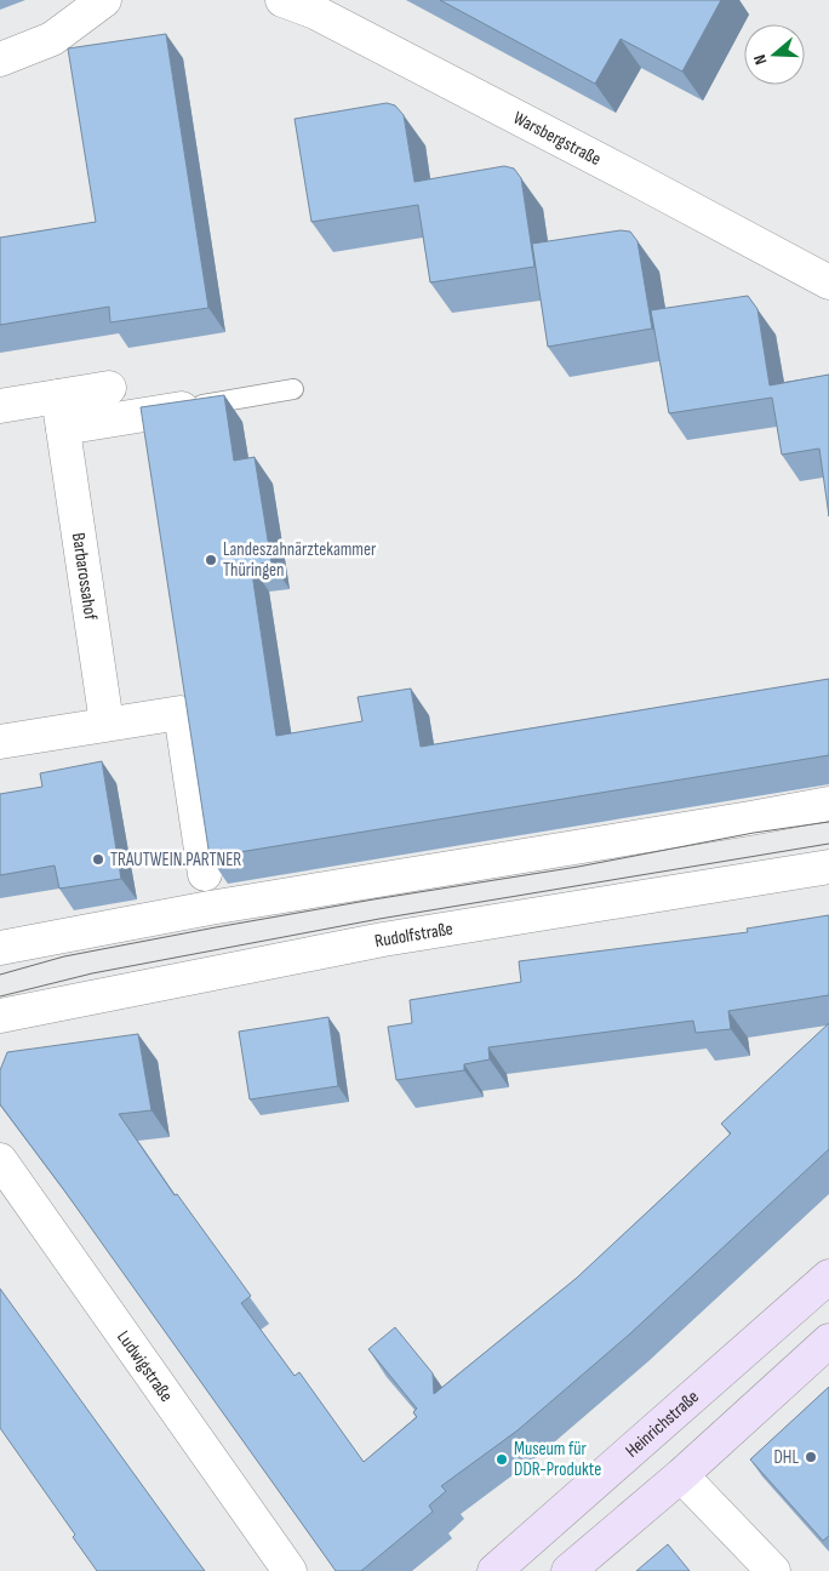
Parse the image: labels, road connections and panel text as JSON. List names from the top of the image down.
{
  "streets": {
    "main road": ["Heinrichstraße"],
    "street": [
      "Warsbergstraße",
      "Barbarossahof",
      "Rudolfstraße",
      "Ludwigstraße"
    ]
  },
  "places": [
    "Landeszahnärztekammer Thüringen",
    "TRAUTWEIN.PARTNER",
    "DHL",
    "Museum für DDR-Produkte"
  ],
  "north": "left"
}
